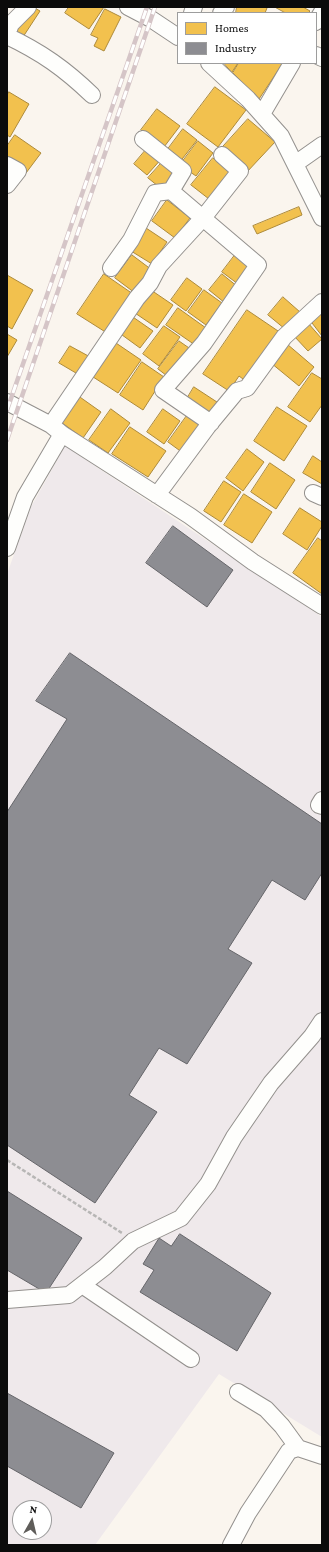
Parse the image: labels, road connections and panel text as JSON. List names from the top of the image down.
{
  "legend": ["Homes", "Industry"],
  "north": "top"
}
